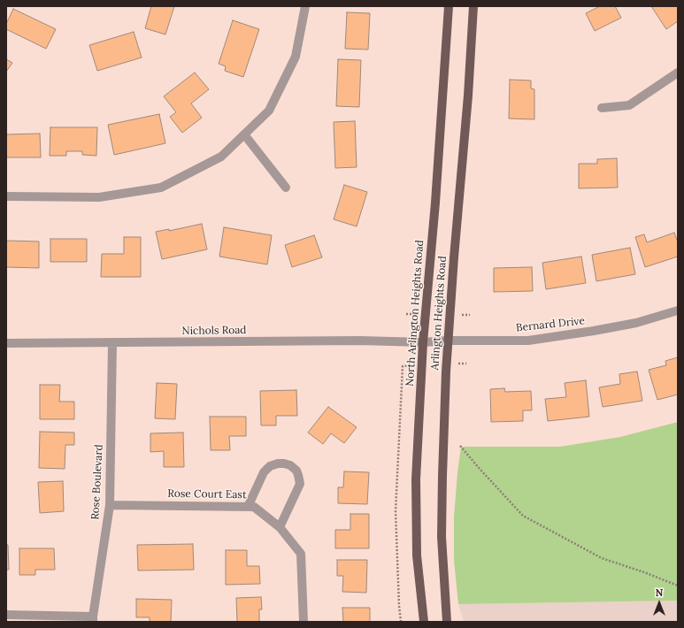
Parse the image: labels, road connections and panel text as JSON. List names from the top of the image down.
{
  "streets": {
    "main road": ["North Arlington Heights Road", "Arlington Heights Road"],
    "street": [
      "Bernard Drive",
      "Nichols Road",
      "Rose Boulevard",
      "Rose Court East"
    ]
  },
  "crossings": [
    ["North Arlington Heights Road", "Bernard Drive"],
    ["North Arlington Heights Road", "Nichols Road"],
    ["Arlington Heights Road", "Bernard Drive"],
    ["Bernard Drive", "Nichols Road"],
    ["Nichols Road", "Rose Boulevard"],
    ["Rose Boulevard", "Rose Court East"]
  ],
  "north": "top"
}
